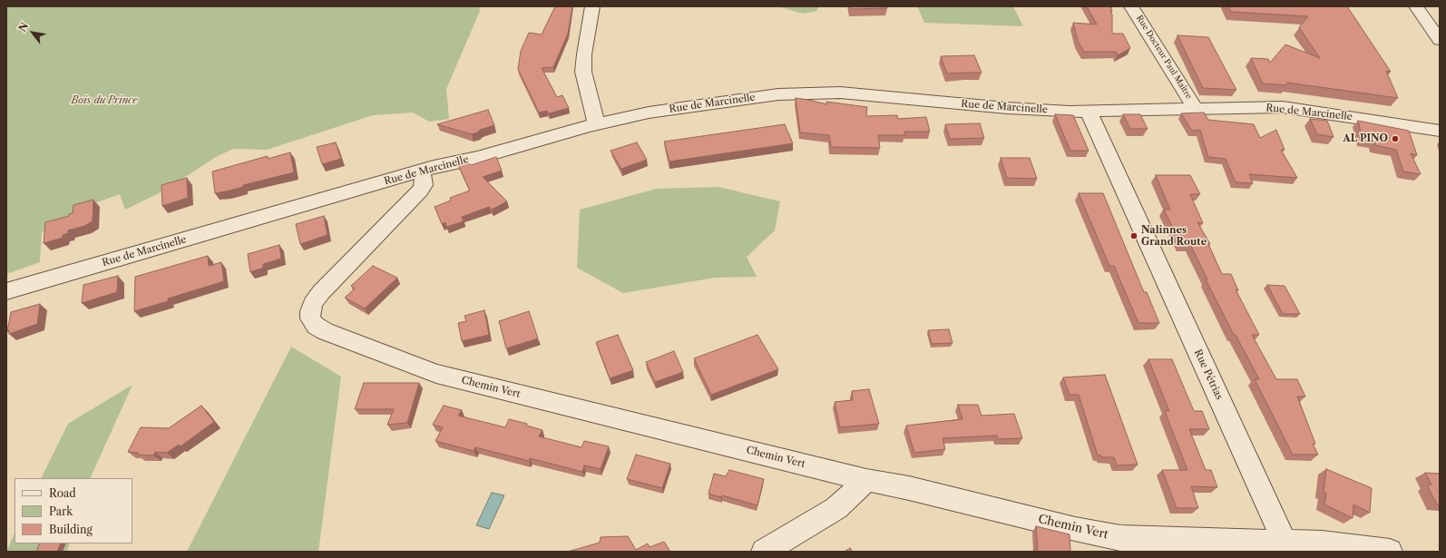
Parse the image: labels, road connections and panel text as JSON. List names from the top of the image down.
{
  "streets": {
    "street": [
      "Rue Docteur Paul Maître",
      "Rue de Marcinelle",
      "Rue Pétrias",
      "Chemin Vert"
    ]
  },
  "crossings": [
    ["Rue Docteur Paul Maître", "Rue de Marcinelle"],
    ["Rue de Marcinelle", "Rue Pétrias"],
    ["Rue de Marcinelle", "Chemin Vert"],
    ["Rue Pétrias", "Chemin Vert"]
  ],
  "parks": ["Bois du Prince"],
  "places": ["AL PINO", "Nalinnes Grand Route"],
  "legend": ["Road", "Park", "Building"],
  "north": "top left"
}
